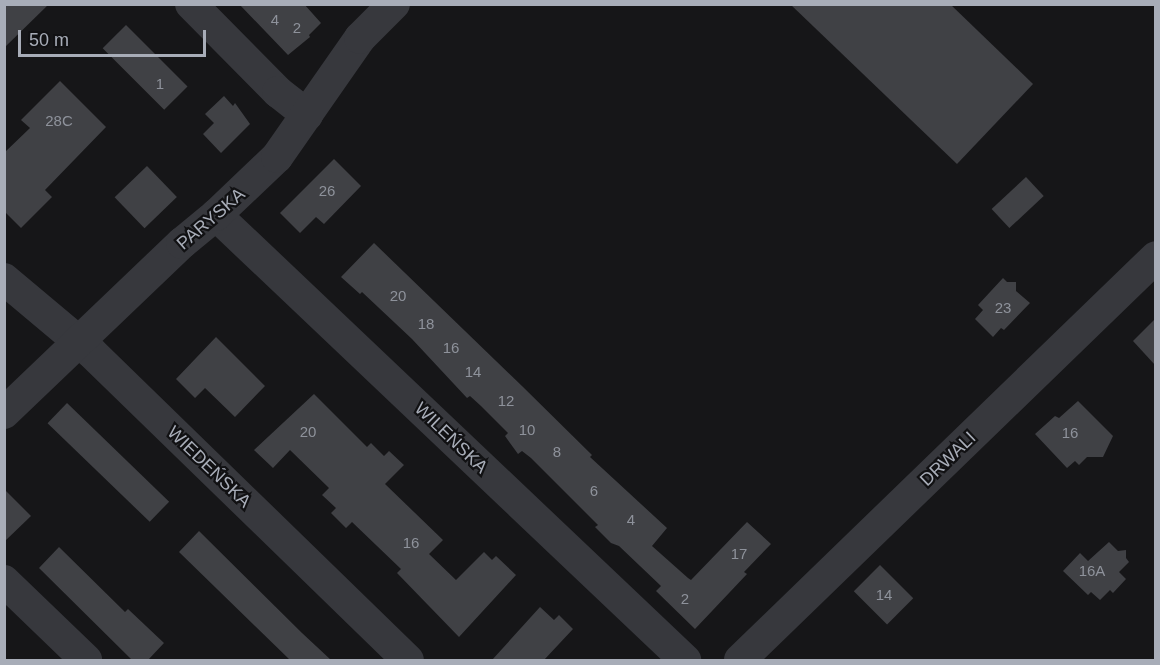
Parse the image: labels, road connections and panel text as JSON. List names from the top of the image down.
{
  "streets": {
    "street": [
      "PARYSKA",
      "WILEŃSKA",
      "DRWALI",
      "WIEDEŃSKA"
    ]
  },
  "crossings": [
    ["PARYSKA", "WILEŃSKA"],
    ["PARYSKA", "WIEDEŃSKA"]
  ],
  "house_numbers": [
    "4",
    "2",
    "1",
    "28C",
    "26",
    "20",
    "23",
    "18",
    "16",
    "14",
    "12",
    "10",
    "20",
    "16",
    "8",
    "6",
    "4",
    "16",
    "17",
    "16A",
    "14",
    "2"
  ],
  "scale_bar": "50 m"
}
